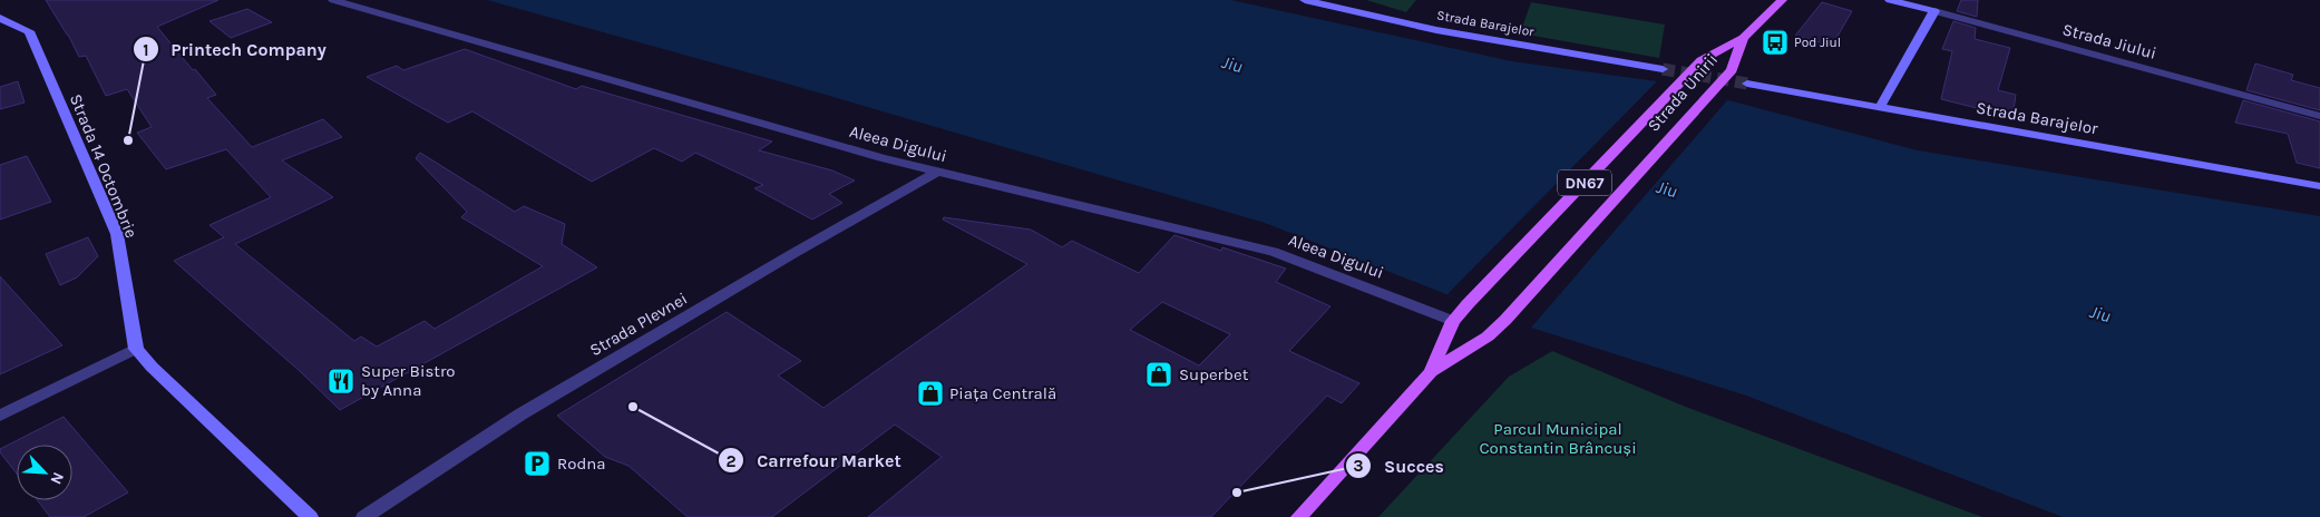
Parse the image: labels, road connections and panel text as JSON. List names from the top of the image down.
{
  "streets": {
    "main road": ["Strada Unirii", "DN67"],
    "street": [
      "Strada Barajelor",
      "Strada Jiului",
      "Aleea Digului",
      "Strada 14 Octombrie",
      "Strada Plevnei"
    ]
  },
  "crossings": [
    ["Strada Unirii", "Aleea Digului"],
    ["Strada Unirii", "DN67"],
    ["Aleea Digului", "Strada Plevnei"]
  ],
  "water": ["Jiu"],
  "parks": ["Parcul Municipal Constantin Brâncuși"],
  "places": {
    "bus stop": ["Pod Jiul"],
    "other": ["Printech Company", "Carrefour Market", "Succes"],
    "shop": ["Superbet", "Piața Centrală"],
    "restaurant": ["Super Bistro by Anna"],
    "parking": ["Rodna"]
  },
  "north": "bottom right"
}
